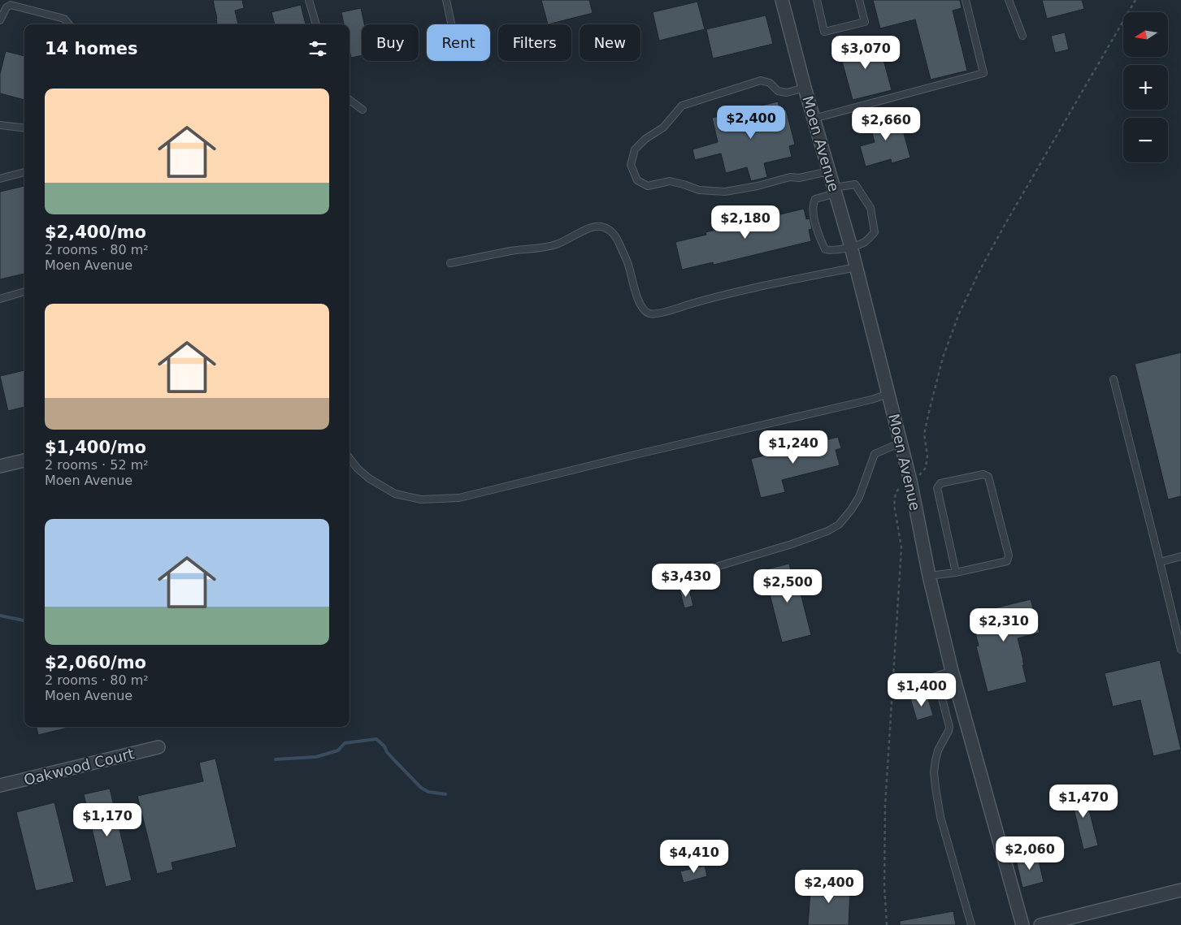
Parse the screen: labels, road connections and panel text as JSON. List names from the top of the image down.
{
  "streets": {
    "street": ["Moen Avenue", "Oakwood Court"]
  },
  "north": "left",
  "page": {
    "map_buttons": ["+", "−"],
    "chip": [
      "Buy",
      "Rent",
      "Filters",
      "New"
    ],
    "heading": "14 homes",
    "price": [
      "$3,070",
      "$2,400",
      "$2,660",
      "$2,180",
      "$1,240",
      "$3,430",
      "$2,500",
      "$2,310",
      "$1,400",
      "$1,470",
      "$1,170",
      "$2,060",
      "$4,410",
      "$2,400"
    ],
    "list": [
      {
        "name": "$2,400/mo",
        "note": "2 rooms · 80 m² · Moen Avenue"
      },
      {
        "name": "$1,400/mo",
        "note": "2 rooms · 52 m² · Moen Avenue"
      },
      {
        "name": "$2,060/mo",
        "note": "2 rooms · 80 m² · Moen Avenue"
      }
    ]
  }
}
